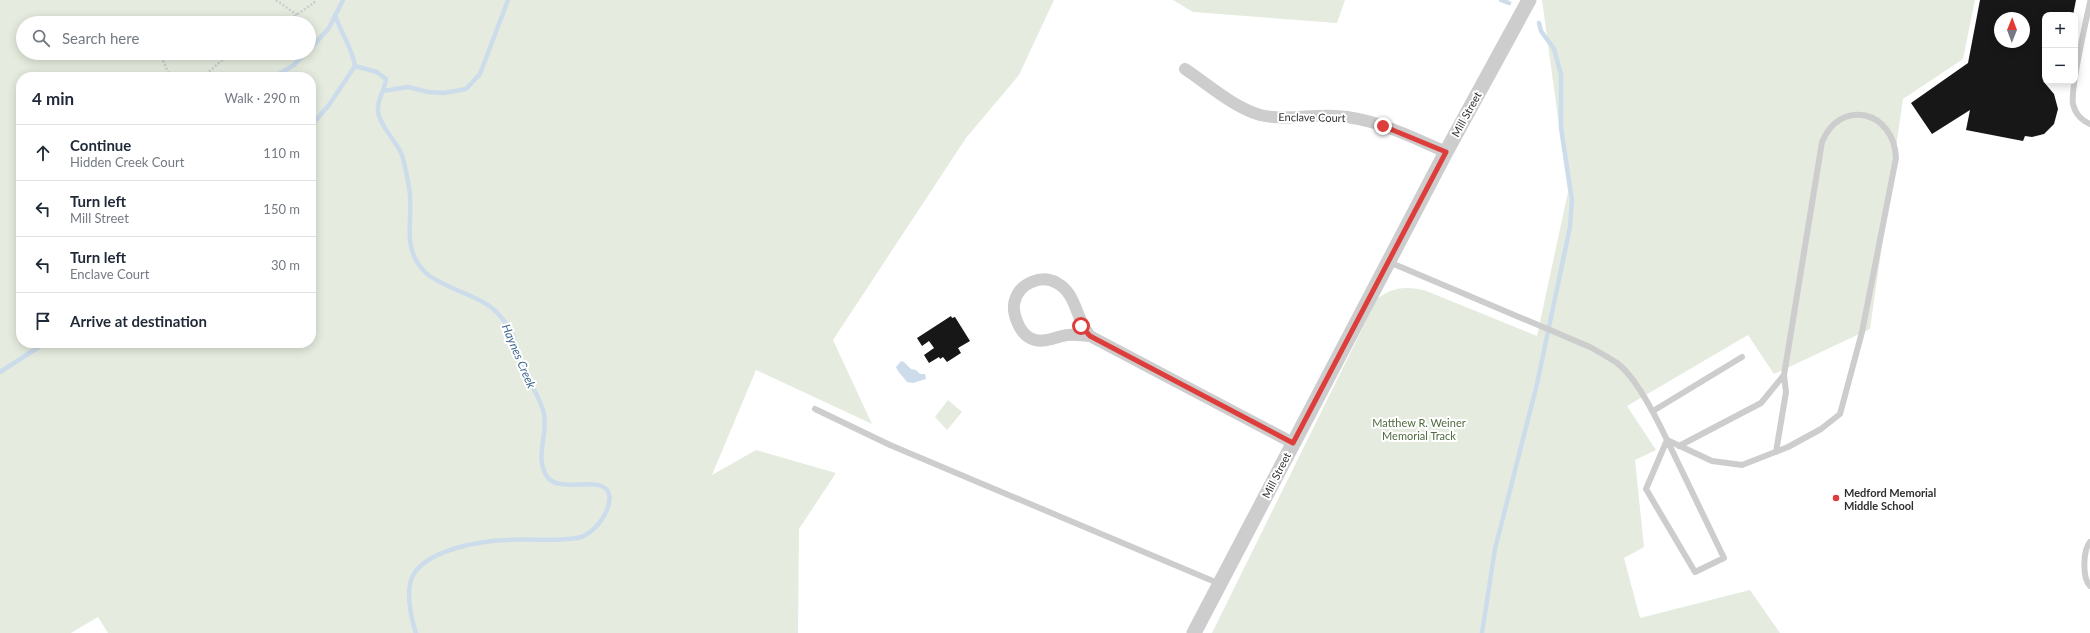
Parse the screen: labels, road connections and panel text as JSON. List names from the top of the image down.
{
  "streets": {
    "street": ["Mill Street", "Enclave Court"]
  },
  "crossings": [
    ["Mill Street", "Enclave Court"]
  ],
  "water": ["Haynes Creek"],
  "parks": ["Matthew R. Weiner Memorial Track"],
  "places": ["Medford Memorial Middle School"],
  "north": "top",
  "page": {
    "map_buttons": ["+", "−"],
    "search": "Search here",
    "heading": ["4 min", "Walk · 290 m"],
    "list": [
      ["Continue", "Hidden Creek Court", "110 m"],
      ["Turn left", "Mill Street", "150 m"],
      ["Turn left", "Enclave Court", "30 m"],
      "Arrive at destination"
    ]
  }
}
